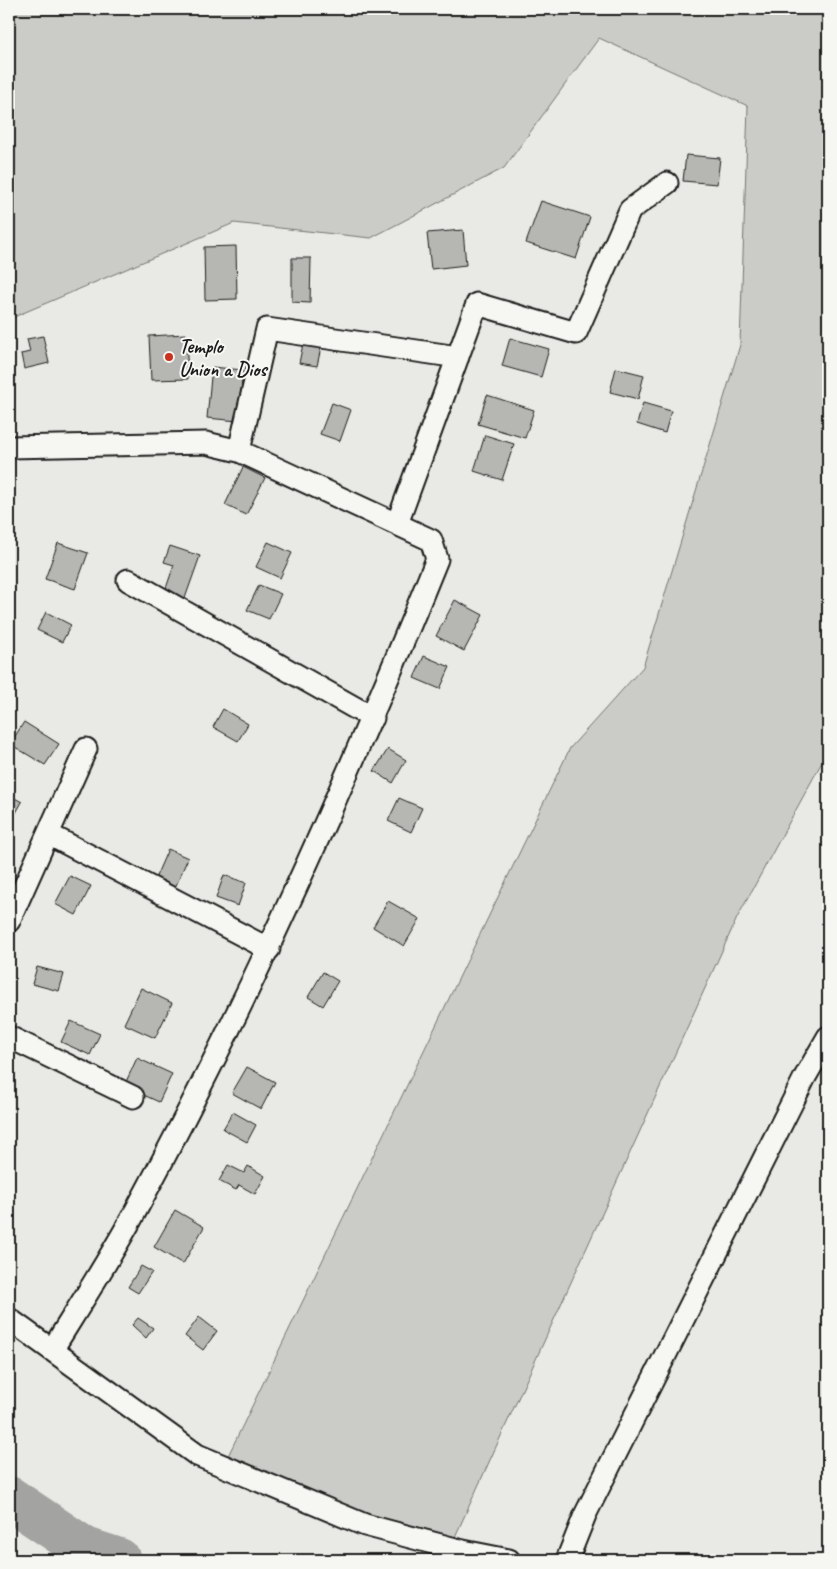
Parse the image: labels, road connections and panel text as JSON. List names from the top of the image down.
{
  "places": ["Templo Union a Dios"]
}
